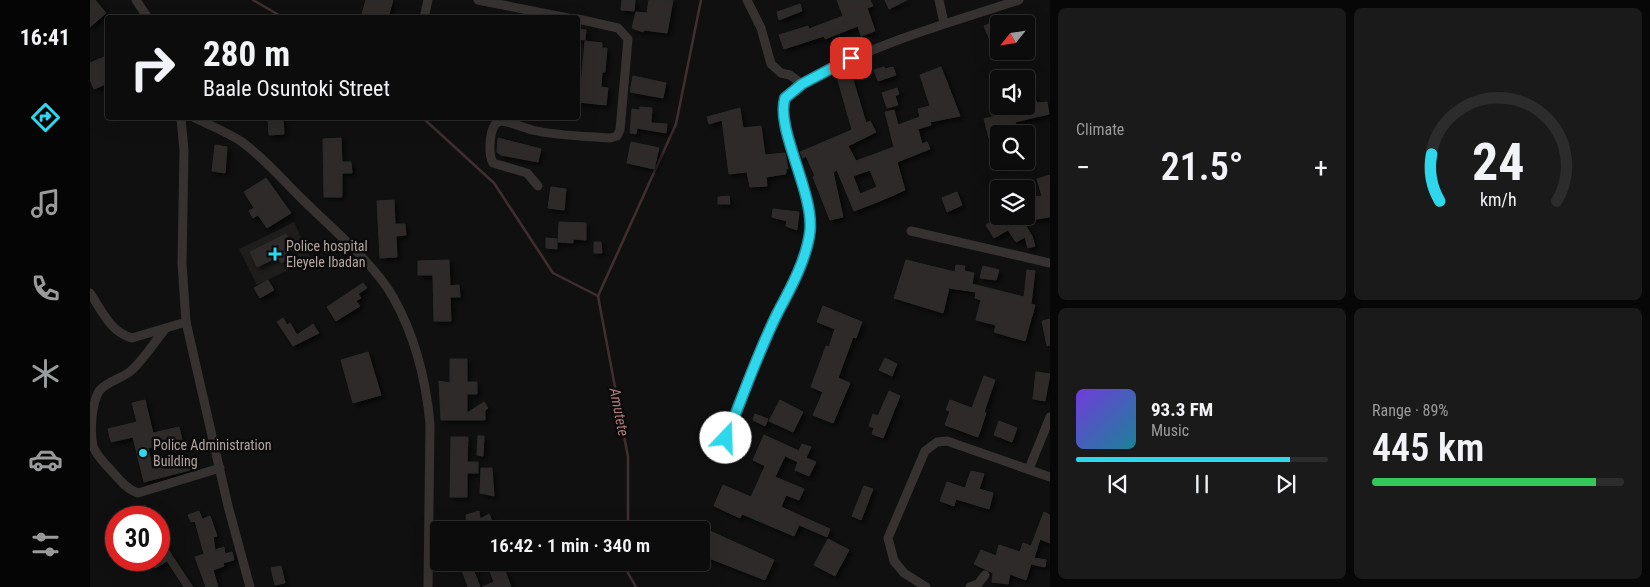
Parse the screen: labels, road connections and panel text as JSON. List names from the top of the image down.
{
  "water": ["Amutete"],
  "places": {
    "health": ["Police hospital Eleyele Ibadan"],
    "other": ["Police Administration Building"]
  },
  "north": "bottom left",
  "page": {
    "tabs": "16:41",
    "tile": [
      "Climate",
      ["Range · 89%", "445 km"]
    ],
    "turn": ["280 m", "Baale Osuntoki Street"],
    "heat": ["−", "21.5°", "+"],
    "song": ["93.3 FM", "Music"],
    "limit": "30",
    "trip": "16:42 · 1 min · 340 m",
    "gauge": ["24", "km/h"]
  }
}
